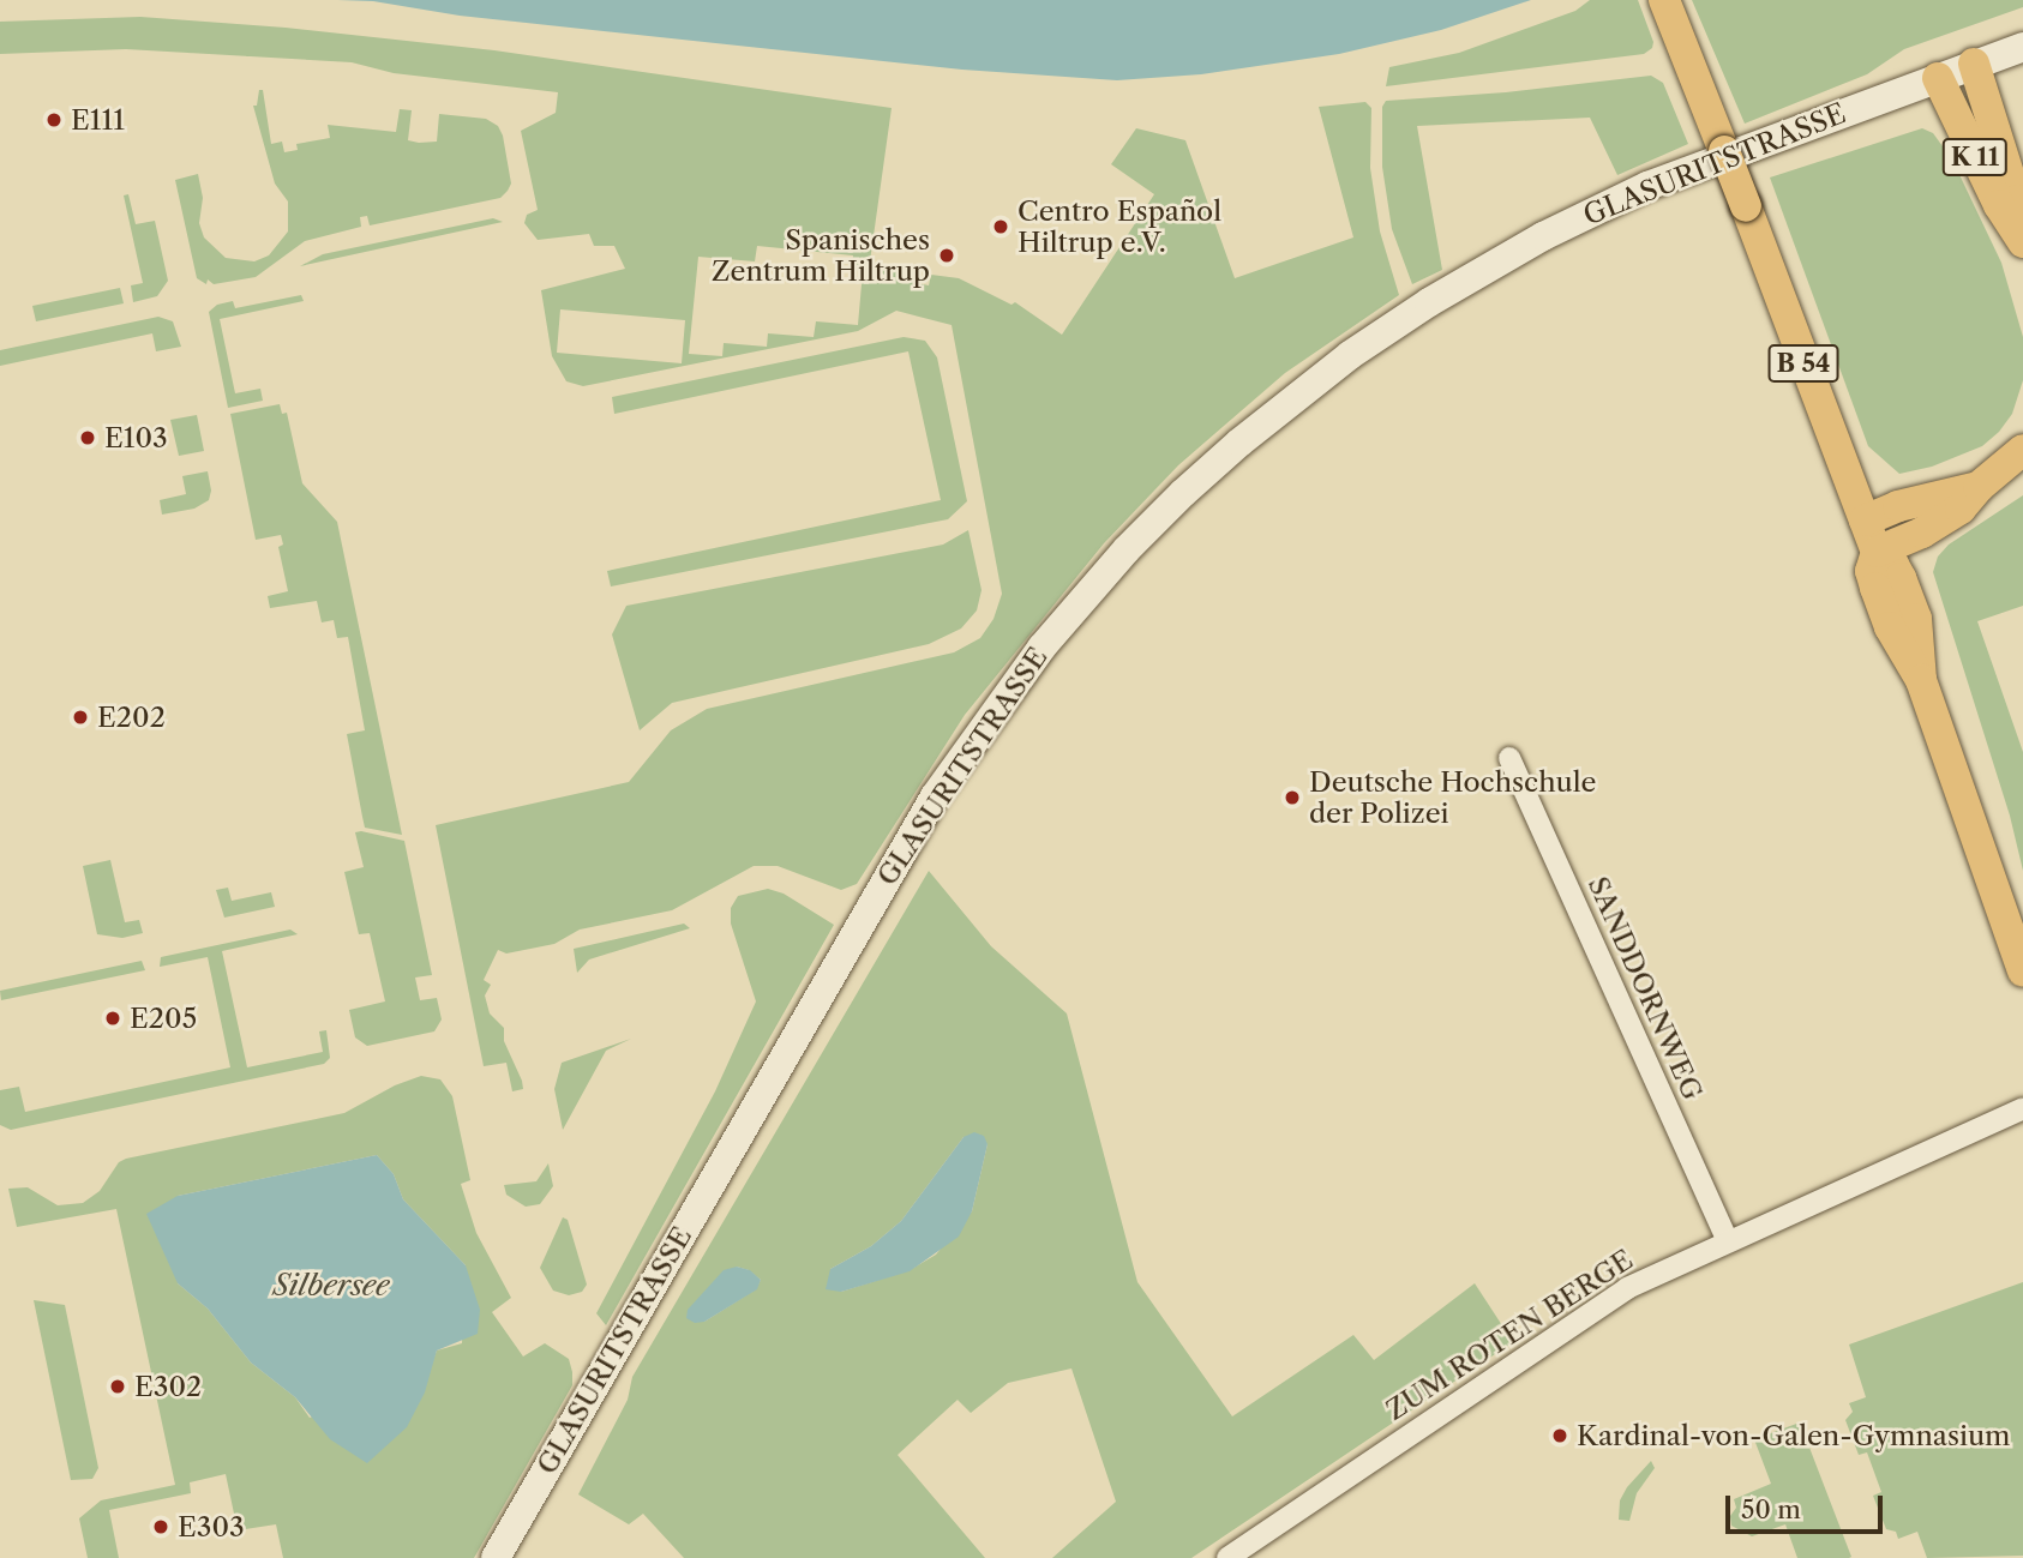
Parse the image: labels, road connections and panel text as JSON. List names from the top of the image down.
{
  "streets": {
    "main road": ["K 11", "GLASURITSTRASSE", "B 54"],
    "street": ["SANDDORNWEG", "ZUM ROTEN BERGE"]
  },
  "crossings": [
    ["K 11", "GLASURITSTRASSE"],
    ["SANDDORNWEG", "ZUM ROTEN BERGE"]
  ],
  "water": ["Silbersee"],
  "places": [
    "E111",
    "Centro Español Hiltrup e.V.",
    "Spanisches Zentrum Hiltrup",
    "E103",
    "E202",
    "Deutsche Hochschule der Polizei",
    "E205",
    "E302",
    "Kardinal-von-Galen-Gymnasium",
    "E303"
  ],
  "scale_bar": "50 m"
}
